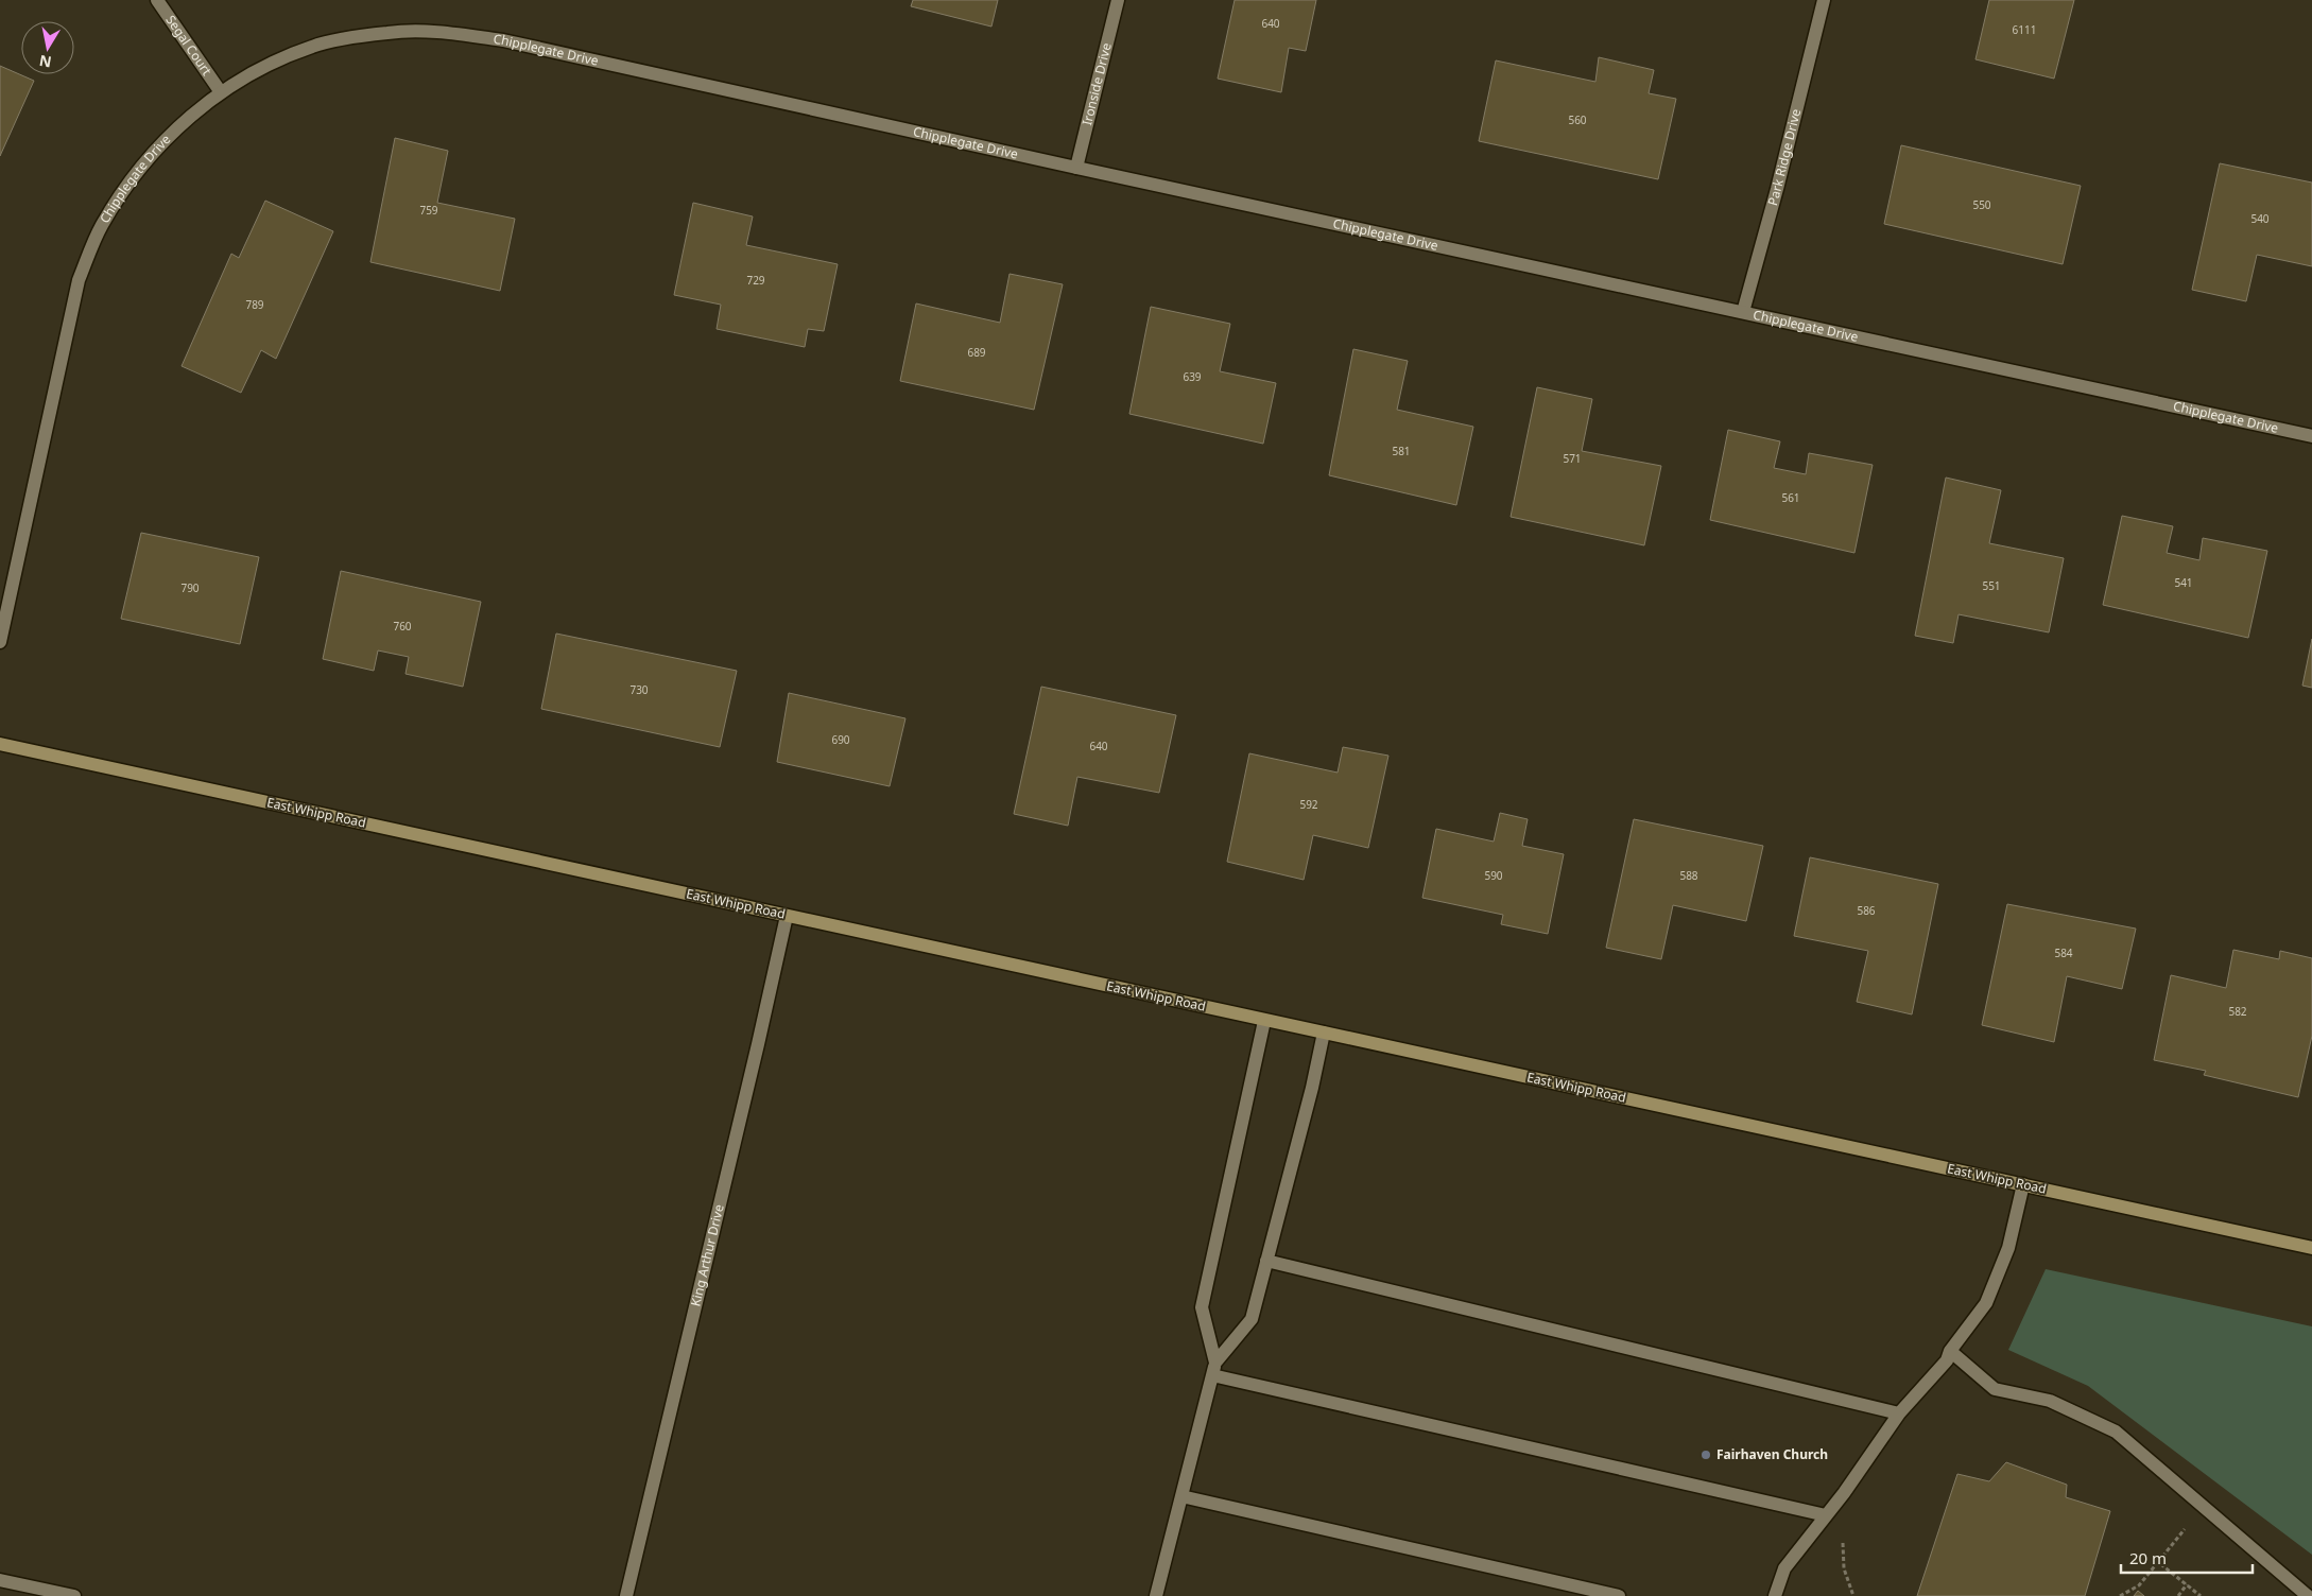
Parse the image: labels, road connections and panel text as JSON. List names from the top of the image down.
{
  "streets": {
    "main road": ["East Whipp Road"],
    "street": [
      "Segal Court",
      "Chipplegate Drive",
      "Ironside Drive",
      "Park Ridge Drive",
      "King Arthur Drive"
    ]
  },
  "crossings": [
    ["Segal Court", "Chipplegate Drive"],
    ["Chipplegate Drive", "Ironside Drive"],
    ["Chipplegate Drive", "Park Ridge Drive"],
    ["East Whipp Road", "King Arthur Drive"]
  ],
  "places": ["Fairhaven Church"],
  "house_numbers": [
    "640",
    "6111",
    "560",
    "550",
    "759",
    "540",
    "729",
    "789",
    "689",
    "639",
    "581",
    "571",
    "561",
    "541",
    "551",
    "790",
    "760",
    "730",
    "690",
    "640",
    "592",
    "590",
    "588",
    "586",
    "584",
    "582"
  ],
  "scale_bar": "20 m",
  "north": "bottom"
}
